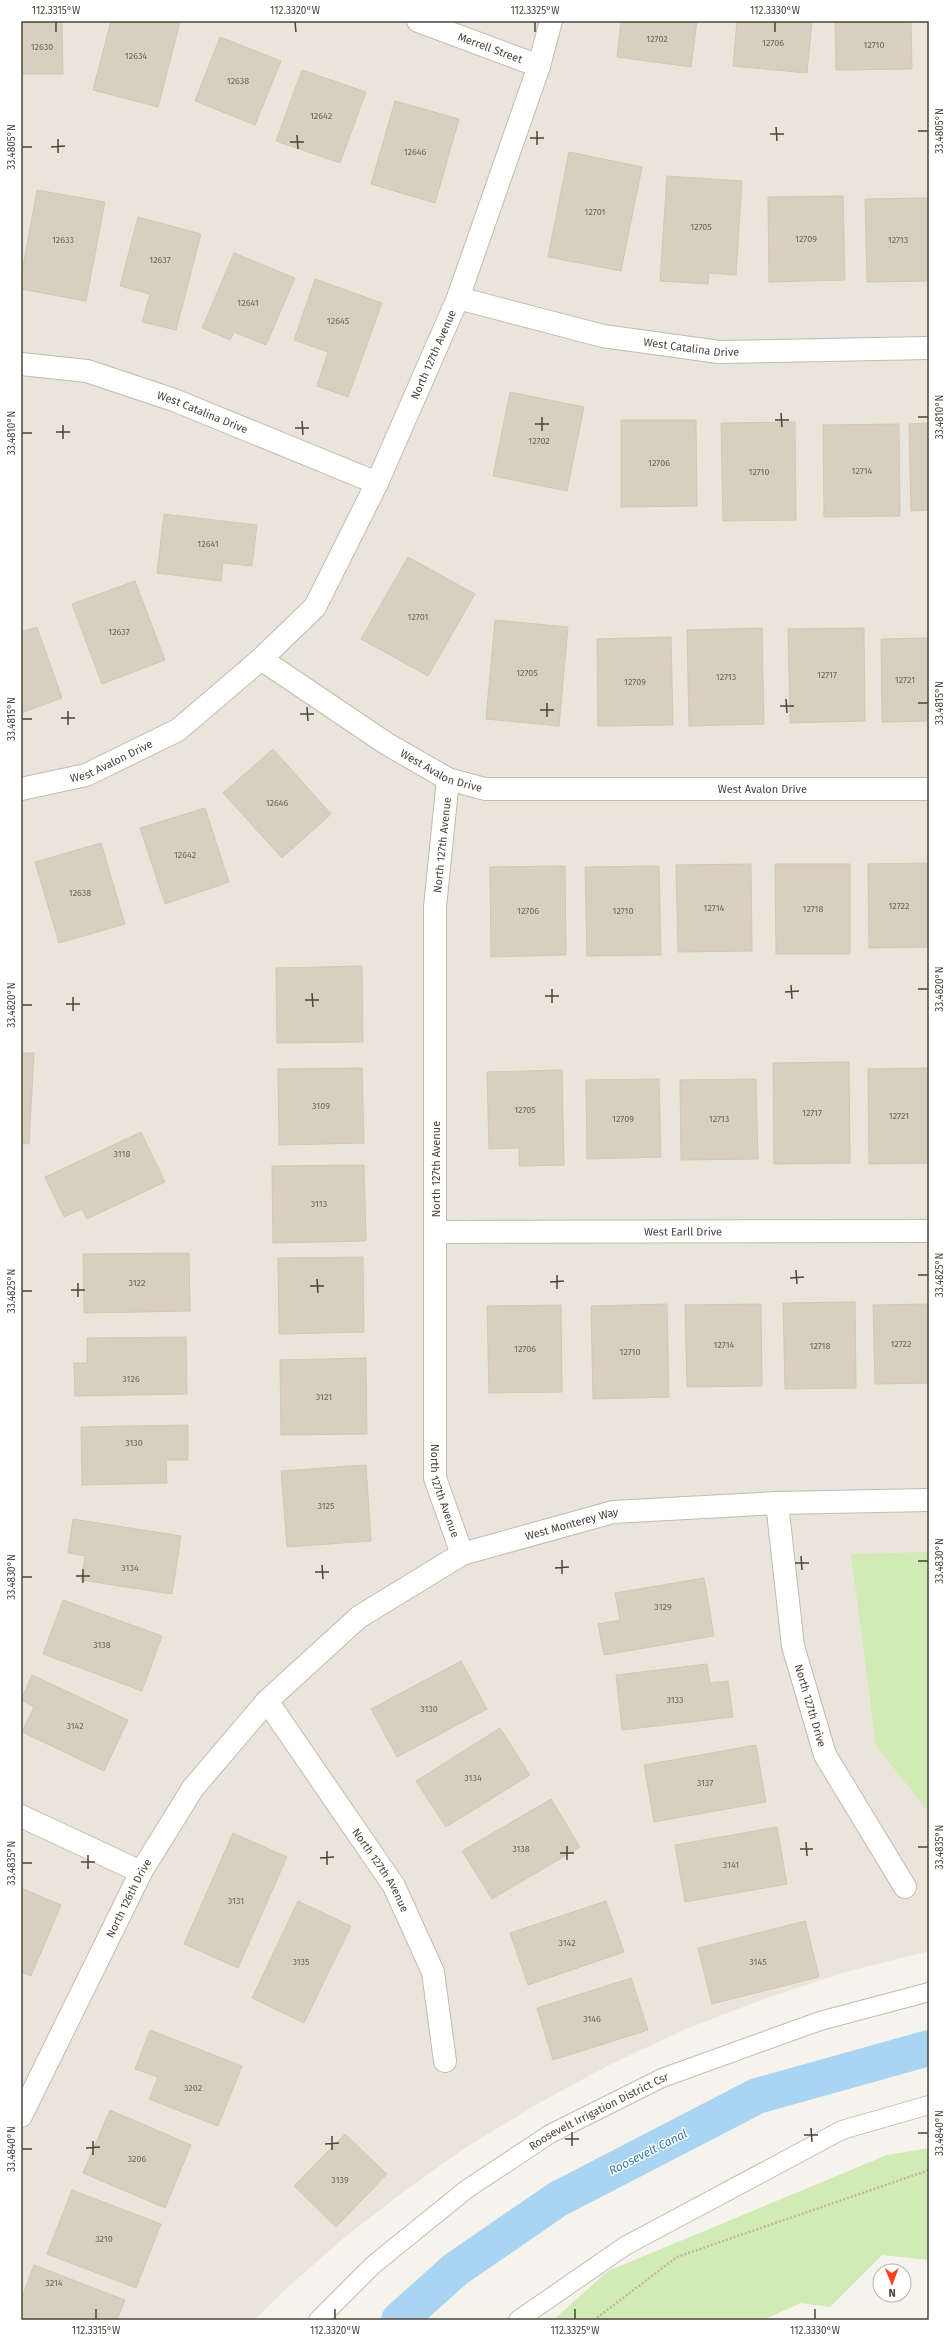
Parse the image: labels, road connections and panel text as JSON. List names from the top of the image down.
{
  "streets": {
    "street": [
      "Merrell Street",
      "West Catalina Drive",
      "North 127th Avenue",
      "West Avalon Drive",
      "West Earll Drive",
      "West Monterey Way",
      "North 127th Drive",
      "North 126th Drive"
    ],
    "lane": ["Roosevelt Irrigation District Csr"]
  },
  "crossings": [
    ["Merrell Street", "North 127th Avenue"],
    ["West Catalina Drive", "North 127th Avenue"],
    ["North 127th Avenue", "West Avalon Drive"],
    ["North 127th Avenue", "West Earll Drive"],
    ["North 127th Avenue", "West Monterey Way"],
    ["North 127th Avenue", "North 126th Drive"],
    ["West Monterey Way", "North 127th Drive"],
    ["West Monterey Way", "North 126th Drive"]
  ],
  "water": ["Roosevelt Canal"],
  "house_numbers": [
    "12702",
    "12706",
    "12710",
    "12630",
    "12634",
    "12638",
    "12642",
    "12646",
    "12701",
    "12705",
    "12709",
    "12633",
    "12713",
    "12637",
    "12641",
    "12645",
    "12702",
    "12706",
    "12714",
    "12710",
    "12641",
    "12701",
    "12637",
    "12705",
    "12717",
    "12713",
    "12721",
    "12709",
    "12646",
    "12642",
    "12638",
    "12722",
    "12714",
    "12718",
    "12706",
    "12710",
    "3109",
    "12705",
    "12717",
    "12721",
    "12709",
    "12713",
    "3118",
    "3113",
    "3122",
    "12722",
    "12714",
    "12718",
    "12706",
    "12710",
    "3126",
    "3121",
    "3130",
    "3125",
    "3134",
    "3129",
    "3138",
    "3133",
    "3130",
    "3142",
    "3134",
    "3137",
    "3138",
    "3141",
    "3131",
    "3142",
    "3135",
    "3145",
    "3146",
    "3202",
    "3206",
    "3139",
    "3210",
    "3214"
  ],
  "north": "bottom",
  "coordinates": [
    "112.3315°W",
    "112.3320°W",
    "112.3325°W",
    "112.3330°W",
    "33.4805°N",
    "33.4810°N",
    "33.4815°N",
    "33.4820°N",
    "33.4825°N",
    "33.4830°N",
    "33.4835°N",
    "33.4840°N"
  ]
}
